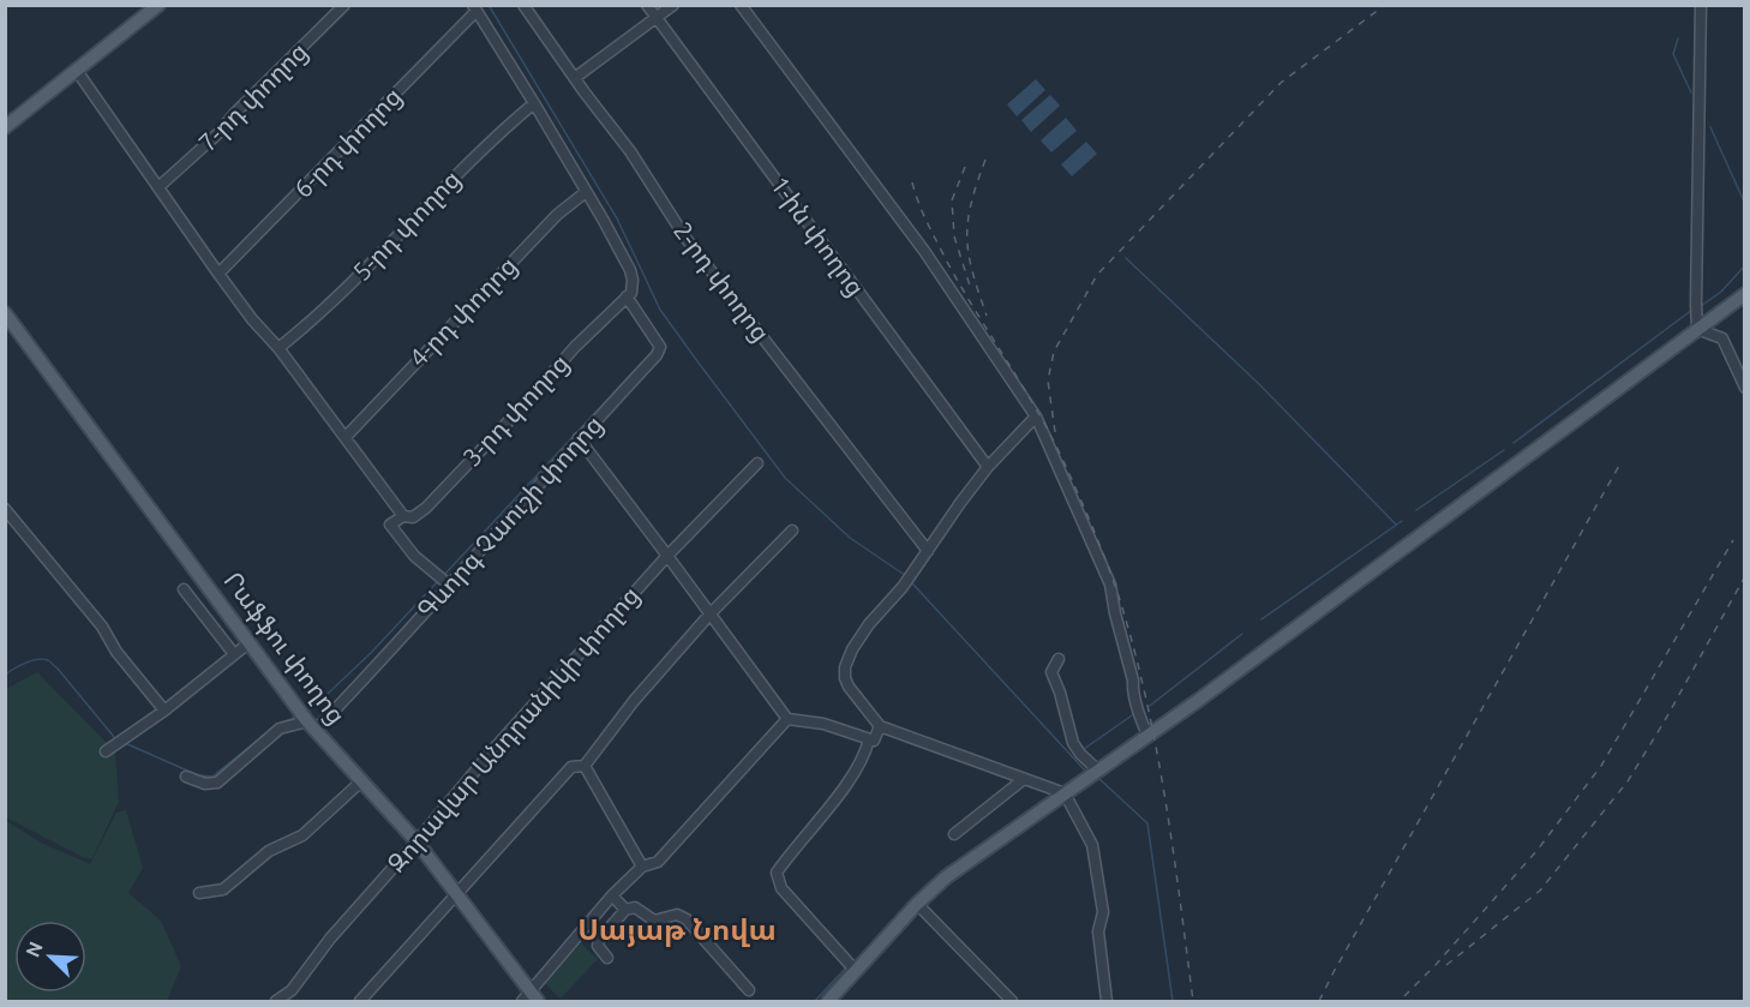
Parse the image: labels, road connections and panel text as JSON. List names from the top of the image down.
{
  "streets": {
    "main road": ["Րաֆֆու փողոց"],
    "street": [
      "7-րդ փողոց",
      "6-րդ փողոց",
      "5-րդ փողոց",
      "1-ին փողոց",
      "2-րդ փողոց",
      "4-րդ փողոց",
      "3-րդ փողոց",
      "Գևորգ Չաուշի փողոց",
      "Զորավար Անդրանիկի փողոց"
    ]
  },
  "crossings": [
    ["3-րդ փողոց", "Գևորգ Չաուշի փողոց"],
    ["Գևորգ Չաուշի փողոց", "Րաֆֆու փողոց"],
    ["Րաֆֆու փողոց", "Զորավար Անդրանիկի փողոց"]
  ],
  "districts": ["Սայաթ Նովա"],
  "north": "top left"
}
